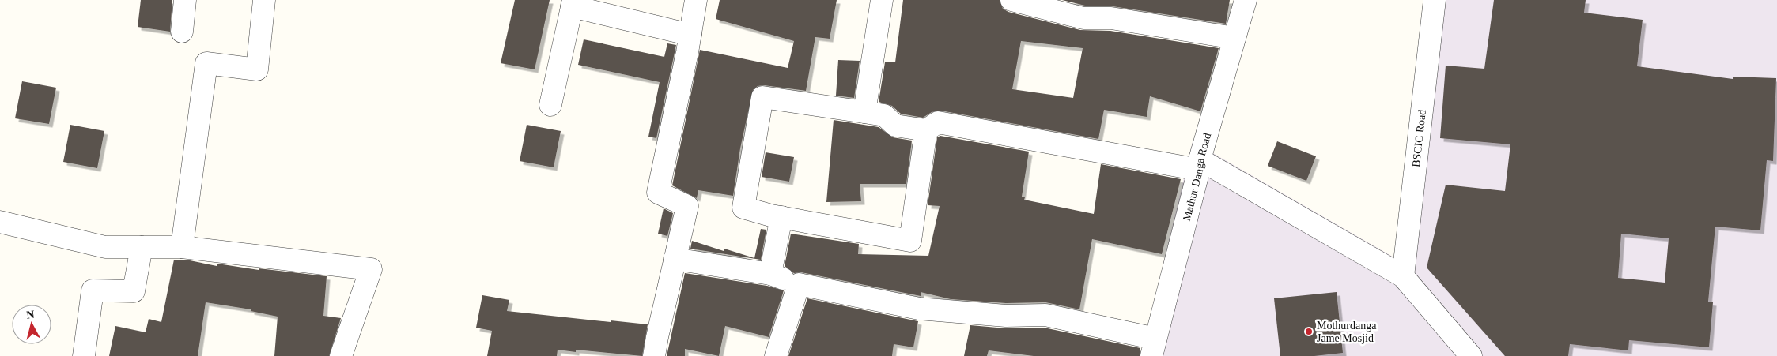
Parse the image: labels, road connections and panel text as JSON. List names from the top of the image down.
{
  "streets": {
    "street": ["BSCIC Road", "Mathur Danga Road"]
  },
  "places": ["Mothurdanga Jame Mosjid"],
  "north": "top"
}
